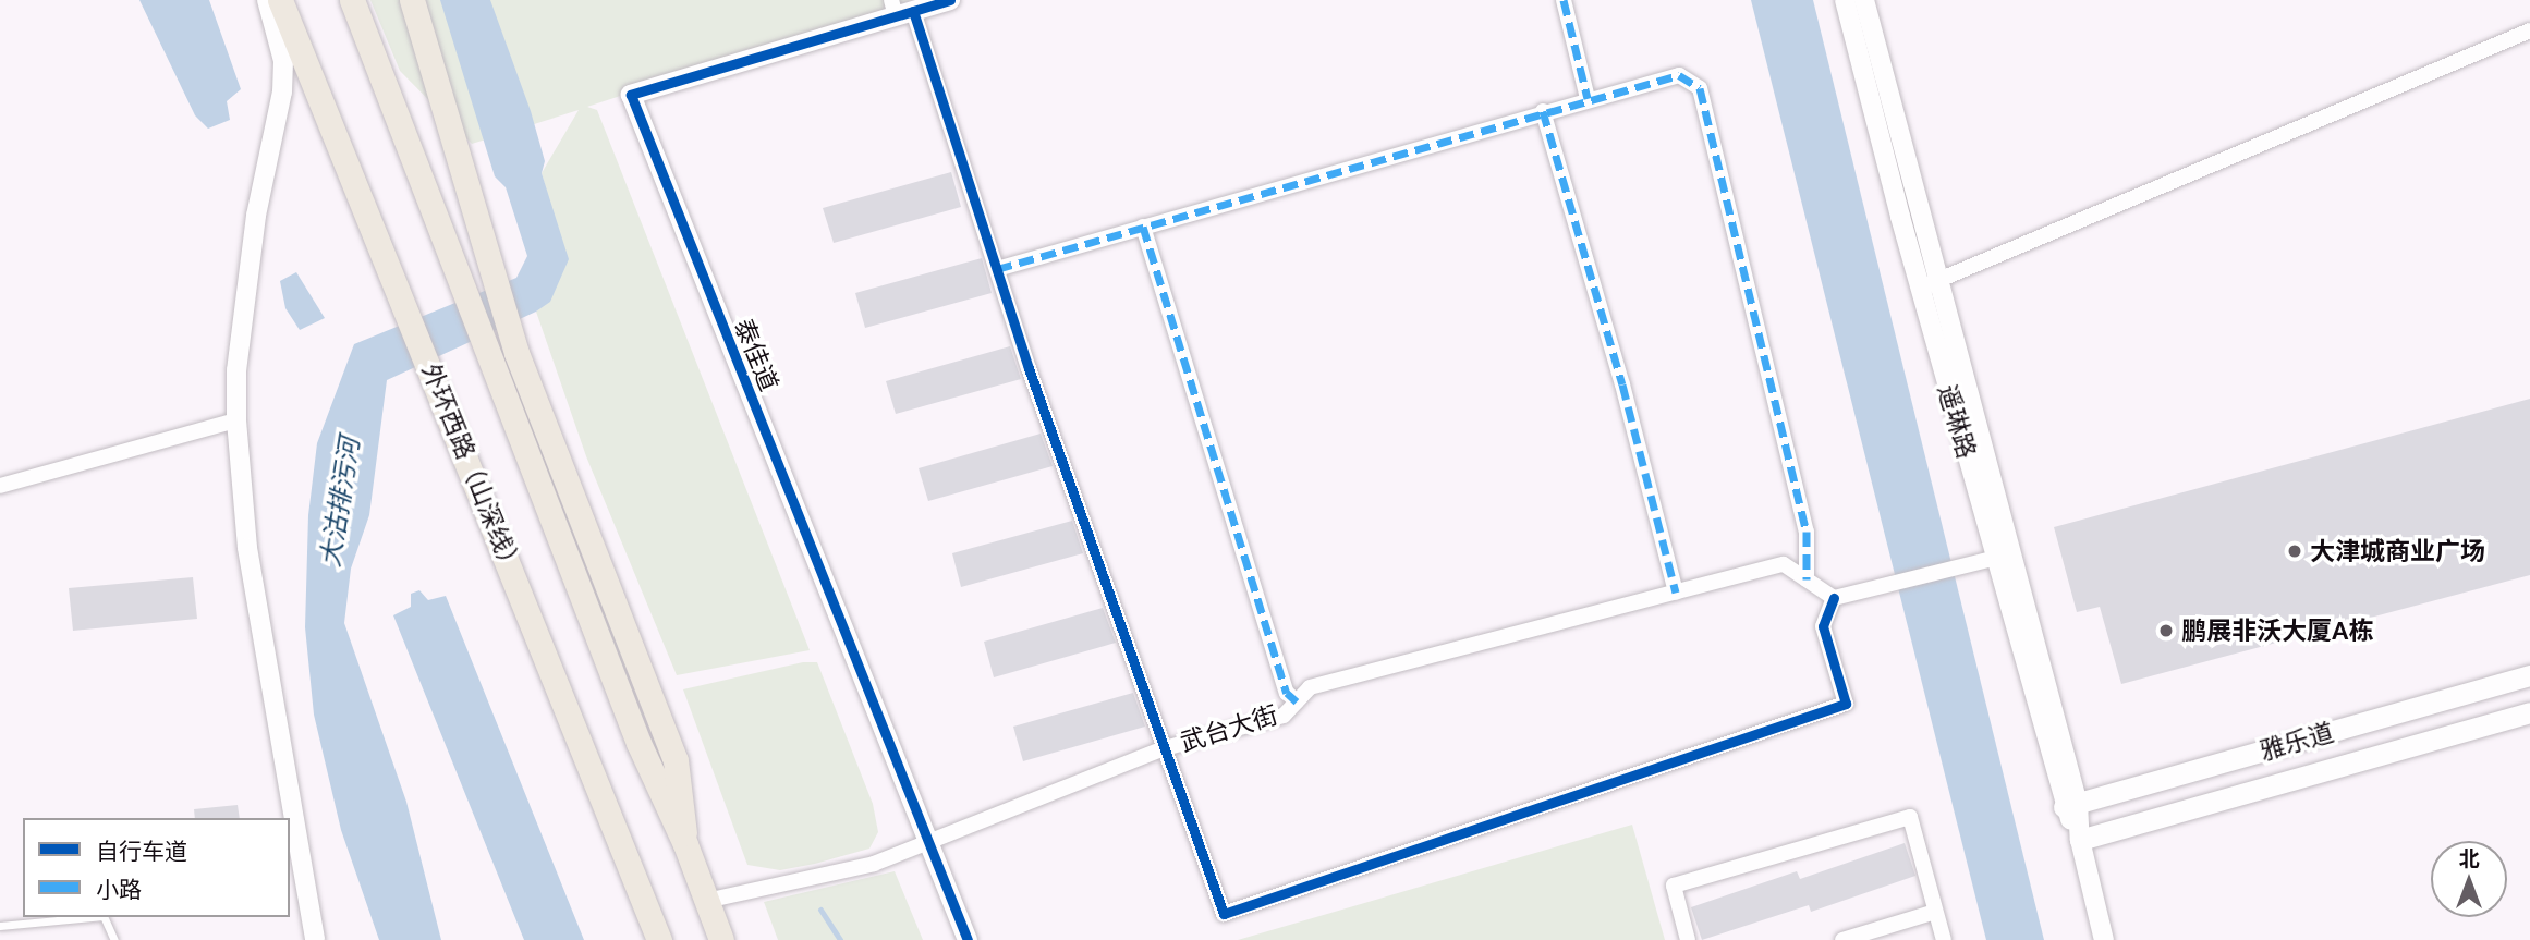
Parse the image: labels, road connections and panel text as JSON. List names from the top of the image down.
{
  "streets": {
    "highway": ["外环西路（山深线）"],
    "main road": ["雅乐道"],
    "street": ["泰佳道", "遥琳路", "武台大街"]
  },
  "crossings": [
    ["泰佳道", "武台大街"],
    ["遥琳路", "雅乐道"]
  ],
  "water": ["大沽排污河"],
  "places": ["大津城商业广场", "鹏展非沃大厦A栋"],
  "legend": ["自行车道", "小路"],
  "north": "top"
}
